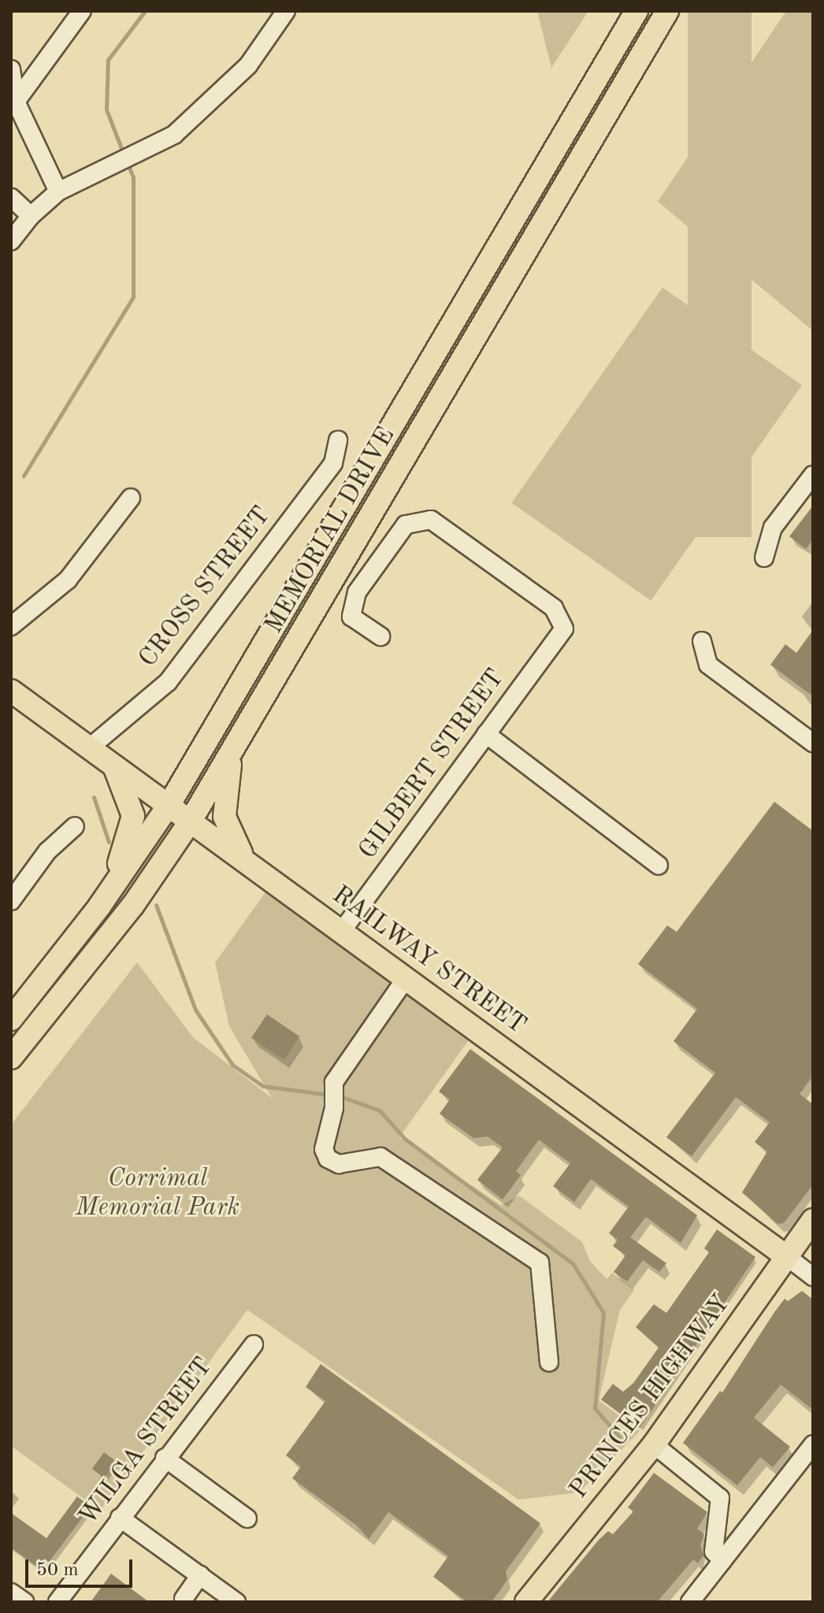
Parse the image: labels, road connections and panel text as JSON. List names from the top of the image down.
{
  "streets": {
    "main road": ["MEMORIAL DRIVE", "RAILWAY STREET", "PRINCES HIGHWAY"],
    "street": ["CROSS STREET", "GILBERT STREET", "WILGA STREET"]
  },
  "crossings": [
    ["MEMORIAL DRIVE", "RAILWAY STREET"],
    ["CROSS STREET", "RAILWAY STREET"],
    ["GILBERT STREET", "RAILWAY STREET"],
    ["RAILWAY STREET", "PRINCES HIGHWAY"]
  ],
  "parks": ["Corrimal Memorial Park"],
  "scale_bar": "50 m"
}
